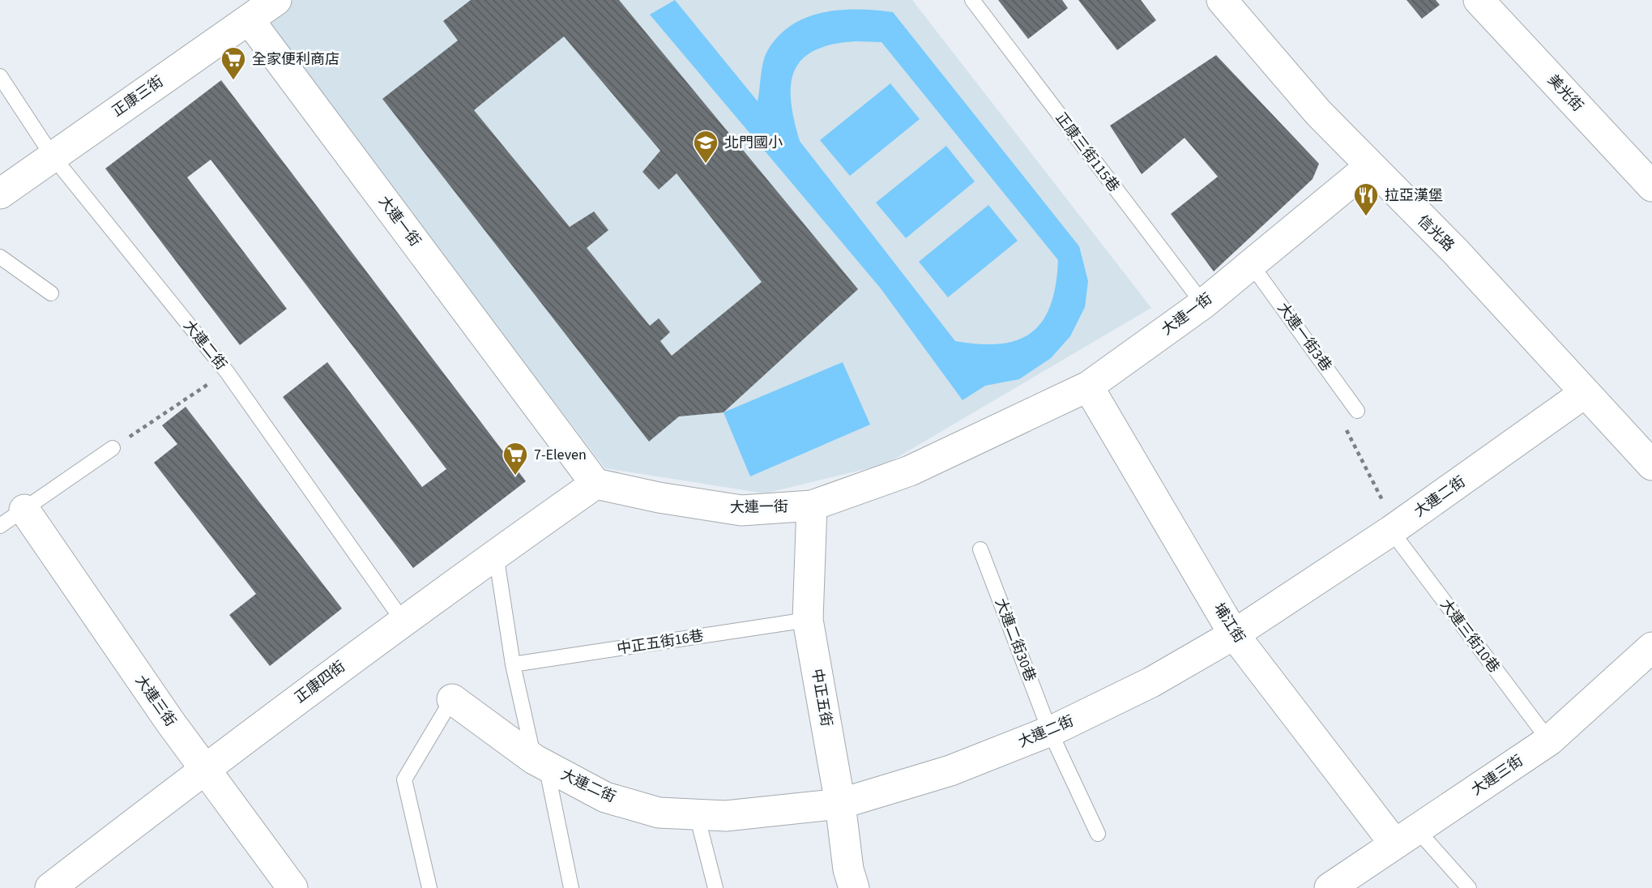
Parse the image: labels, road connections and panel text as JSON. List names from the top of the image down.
{
  "streets": {
    "street": [
      "美光街",
      "正康三街",
      "大連一街",
      "信光路",
      "大連二街",
      "埔江街",
      "正康四街",
      "中正五街",
      "大連三街"
    ],
    "lane": [
      "正康三街115巷",
      "大連一街3巷",
      "大連三街10巷",
      "大連二街30巷",
      "中正五街16巷"
    ]
  },
  "crossings": [
    ["正康三街", "大連一街"],
    ["正康三街", "大連二街"],
    ["正康三街115巷", "大連一街"],
    ["大連一街", "信光路"],
    ["大連一街", "大連一街3巷"],
    ["大連一街", "埔江街"],
    ["大連一街", "正康四街"],
    ["大連一街", "中正五街"],
    ["信光路", "大連二街"],
    ["大連二街", "埔江街"],
    ["大連二街", "大連三街10巷"],
    ["大連二街", "大連二街30巷"],
    ["大連二街", "正康四街"],
    ["大連二街", "中正五街"],
    ["埔江街", "大連三街"],
    ["大連三街10巷", "大連三街"],
    ["中正五街16巷", "中正五街"],
    ["正康四街", "大連三街"]
  ],
  "places": {
    "supermarket": ["全家便利商店", "7-Eleven"],
    "school or university": ["北門國小"],
    "restaurant": ["拉亞漢堡"]
  }
}
